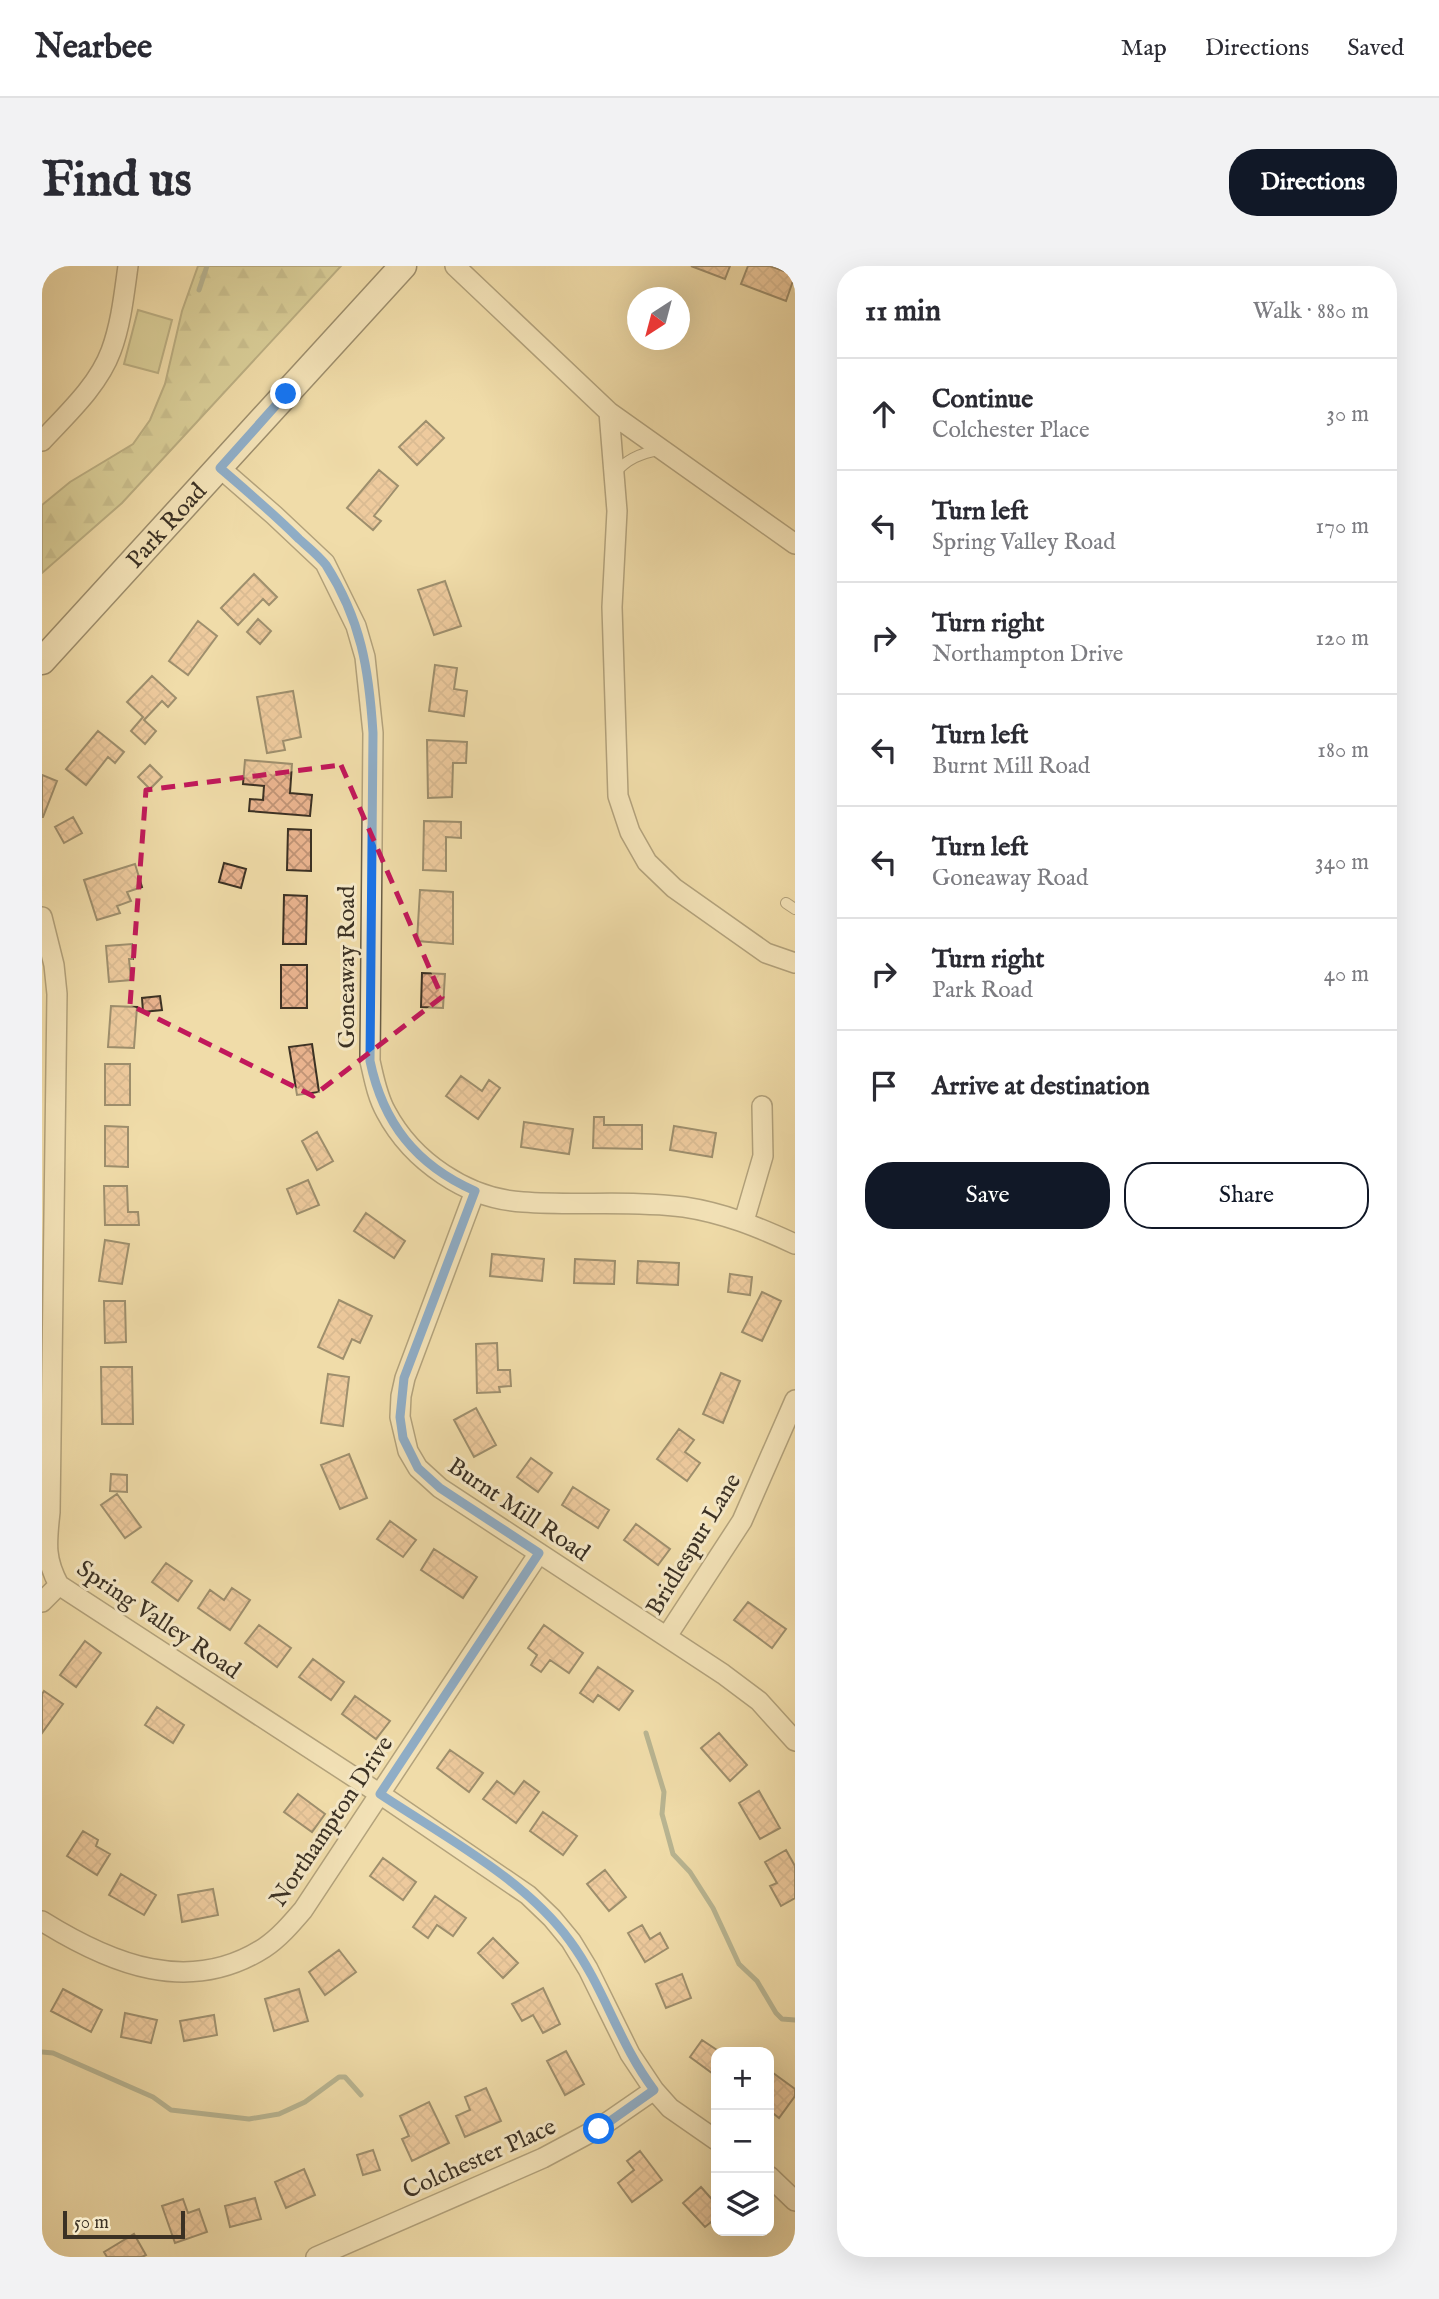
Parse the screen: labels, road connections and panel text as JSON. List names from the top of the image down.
{
  "streets": {
    "main road": ["Park Road"],
    "street": [
      "Goneaway Road",
      "Burnt Mill Road",
      "Bridlespur Lane",
      "Spring Valley Road",
      "Northampton Drive",
      "Colchester Place"
    ]
  },
  "crossings": [
    ["Park Road", "Goneaway Road"],
    ["Goneaway Road", "Burnt Mill Road"],
    ["Burnt Mill Road", "Bridlespur Lane"],
    ["Burnt Mill Road", "Northampton Drive"],
    ["Spring Valley Road", "Northampton Drive"],
    ["Spring Valley Road", "Colchester Place"]
  ],
  "scale_bar": "50 m",
  "north": "bottom left",
  "page": {
    "header": "Nearbee",
    "nav": ["Map", "Directions", "Saved"],
    "buttons": [
      "Directions",
      ["Save", "Share"]
    ],
    "title": "Find us",
    "heading": ["11 min", "Walk · 880 m"],
    "list": [
      ["Continue", "Colchester Place", "30 m"],
      ["Turn left", "Spring Valley Road", "170 m"],
      ["Turn right", "Northampton Drive", "120 m"],
      ["Turn left", "Burnt Mill Road", "180 m"],
      ["Turn left", "Goneaway Road", "340 m"],
      ["Turn right", "Park Road", "40 m"],
      "Arrive at destination"
    ],
    "map_buttons": ["+", "−"],
    "scale": "50 m"
  }
}
